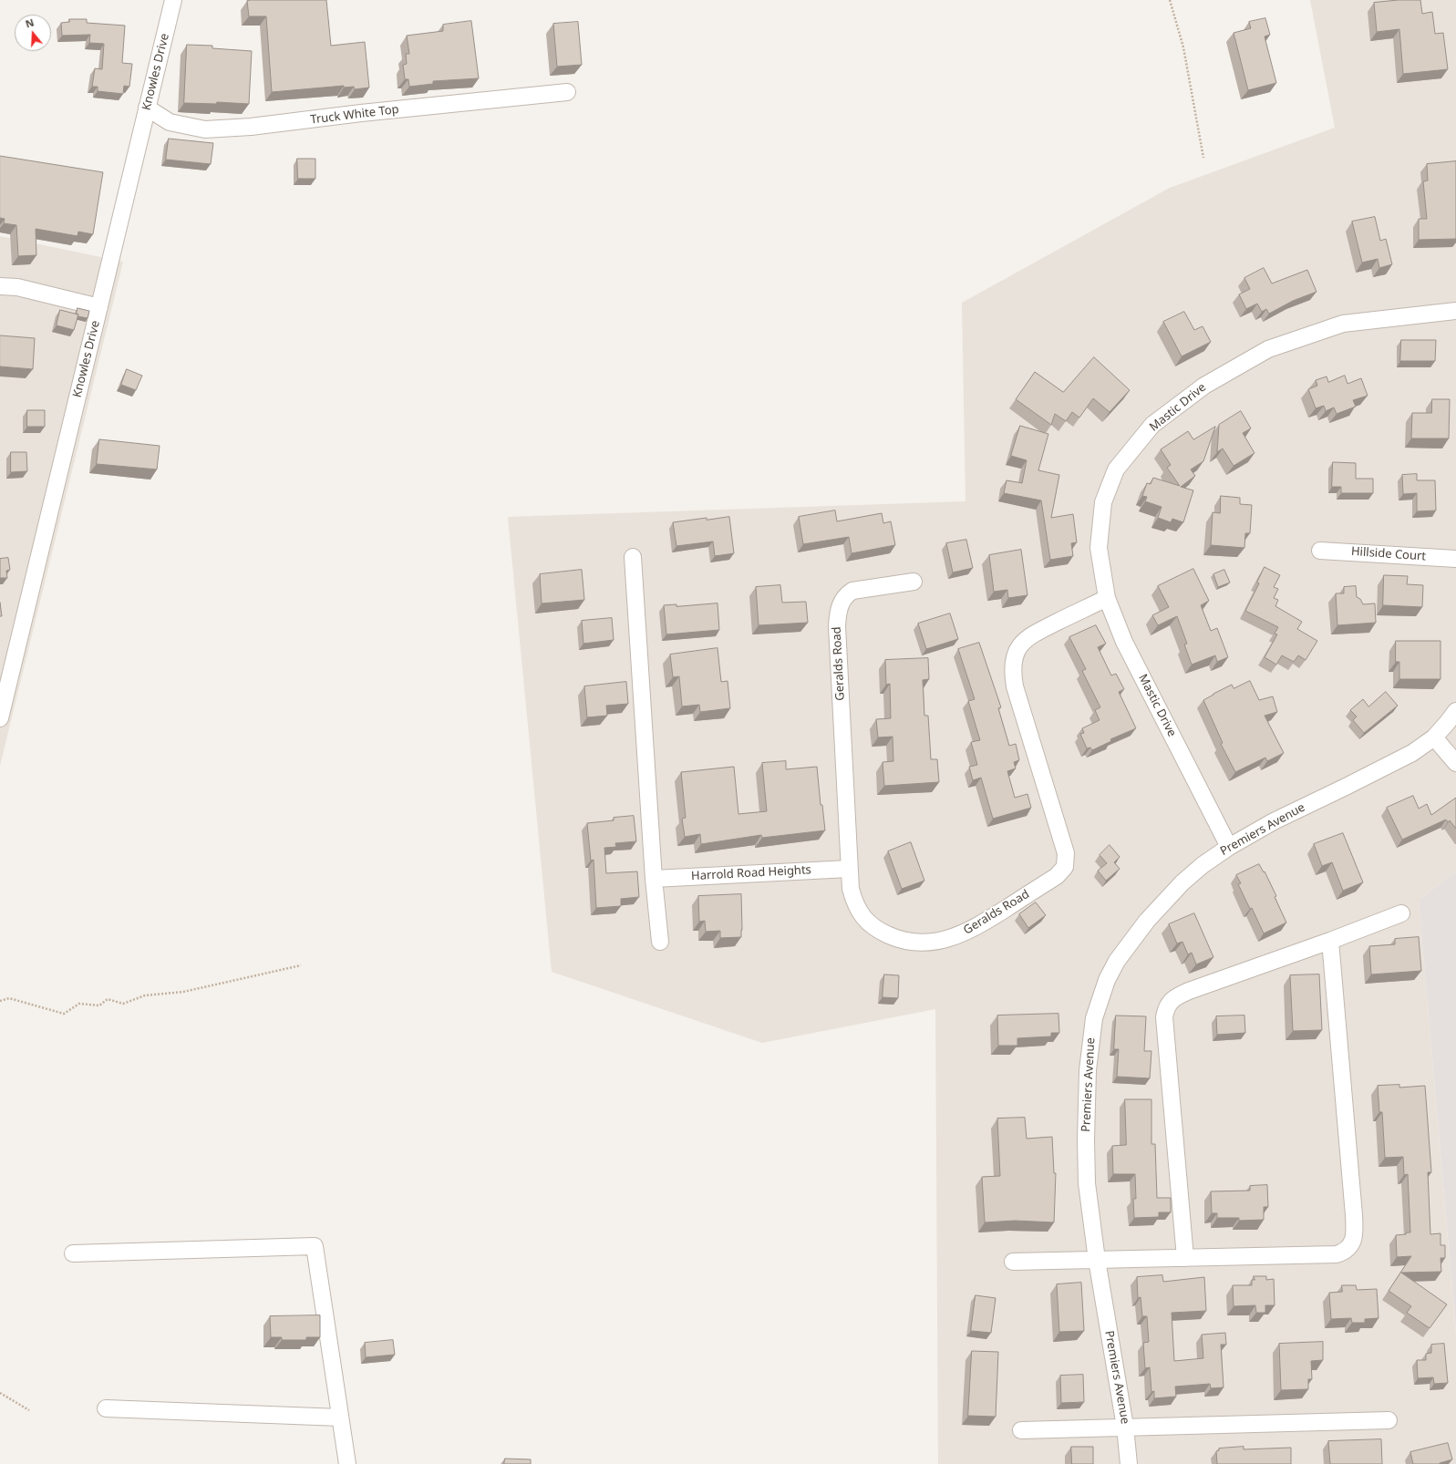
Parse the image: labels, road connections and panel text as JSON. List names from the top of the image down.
{
  "streets": {
    "street": [
      "Knowles Drive",
      "Truck White Top",
      "Mastic Drive",
      "Hillside Court",
      "Geralds Road",
      "Premiers Avenue",
      "Harrold Road Heights"
    ]
  },
  "crossings": [
    ["Knowles Drive", "Truck White Top"],
    ["Mastic Drive", "Geralds Road"],
    ["Mastic Drive", "Premiers Avenue"],
    ["Geralds Road", "Harrold Road Heights"]
  ],
  "north": "top"
}
